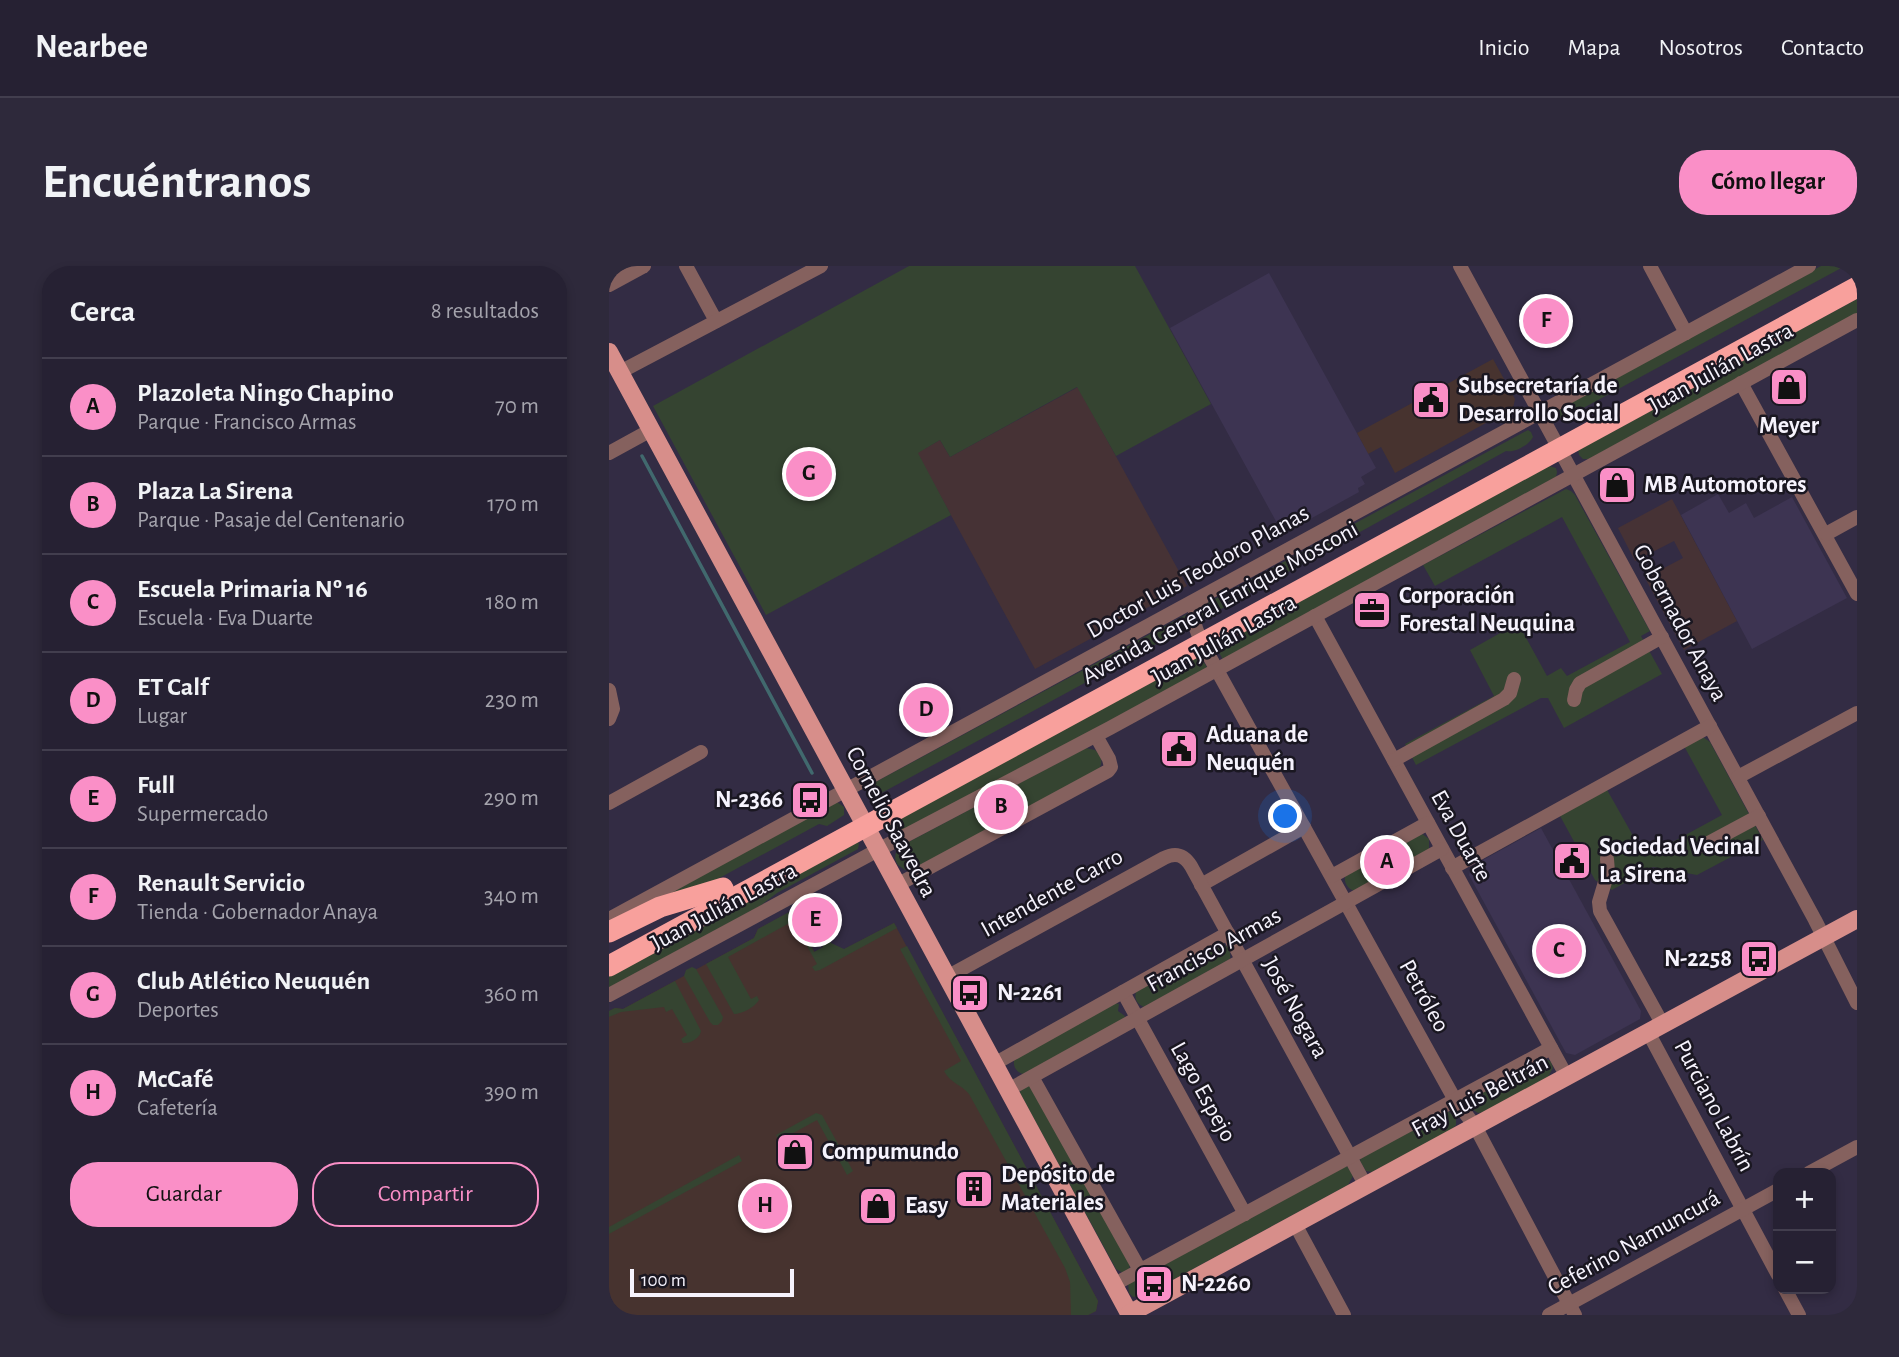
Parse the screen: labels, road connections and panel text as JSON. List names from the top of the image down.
{
  "streets": {
    "highway": ["Avenida General Enrique Mosconi"],
    "main road": ["Cornelio Saavedra", "Fray Luis Beltrán"],
    "street": [
      "Juan Julián Lastra",
      "Doctor Luis Teodoro Planas",
      "Gobernador Anaya",
      "Eva Duarte",
      "Intendente Carro",
      "Francisco Armas",
      "Petróleo",
      "José Nogara",
      "Lago Espejo",
      "Purciano Labrín",
      "Ceferino Namuncurá"
    ]
  },
  "crossings": [
    ["Juan Julián Lastra", "Gobernador Anaya"],
    ["Juan Julián Lastra", "Cornelio Saavedra"],
    ["Juan Julián Lastra", "Eva Duarte"],
    ["Juan Julián Lastra", "Petróleo"],
    ["Doctor Luis Teodoro Planas", "Gobernador Anaya"],
    ["Doctor Luis Teodoro Planas", "Cornelio Saavedra"],
    ["Avenida General Enrique Mosconi", "Gobernador Anaya"],
    ["Avenida General Enrique Mosconi", "Cornelio Saavedra"],
    ["Avenida General Enrique Mosconi", "Petróleo"],
    ["Gobernador Anaya", "Fray Luis Beltrán"],
    ["Cornelio Saavedra", "Intendente Carro"],
    ["Cornelio Saavedra", "Francisco Armas"],
    ["Cornelio Saavedra", "Fray Luis Beltrán"],
    ["Eva Duarte", "Francisco Armas"],
    ["Eva Duarte", "Fray Luis Beltrán"],
    ["Intendente Carro", "José Nogara"],
    ["Francisco Armas", "Petróleo"],
    ["Francisco Armas", "José Nogara"],
    ["Francisco Armas", "Lago Espejo"],
    ["Petróleo", "Fray Luis Beltrán"],
    ["Petróleo", "Ceferino Namuncurá"],
    ["José Nogara", "Fray Luis Beltrán"],
    ["Lago Espejo", "Fray Luis Beltrán"],
    ["Fray Luis Beltrán", "Purciano Labrín"],
    ["Purciano Labrín", "Ceferino Namuncurá"]
  ],
  "places": {
    "shop": [
      "Meyer",
      "MB Automotores",
      "Compumundo",
      "Easy"
    ],
    "public building": ["Subsecretaría de Desarrollo Social", "Aduana de Neuquén", "Sociedad Vecinal La Sirena"],
    "office": ["Corporación Forestal Neuquina"],
    "bus stop": [
      "N-2366",
      "N-2258",
      "N-2261",
      "N-2260"
    ],
    "building": ["Depósito de Materiales"]
  },
  "scale_bar": "100 m",
  "page": {
    "header": "Nearbee",
    "nav": [
      "Inicio",
      "Mapa",
      "Nosotros",
      "Contacto"
    ],
    "buttons": [
      "Cómo llegar",
      ["Guardar", "Compartir"]
    ],
    "title": "Encuéntranos",
    "heading": ["Cerca", "8 resultados"],
    "pins": [
      "F",
      "G",
      "D",
      "B",
      "A",
      "E",
      "C",
      "H"
    ],
    "list": [
      {
        "mark": "A",
        "name": "Plazoleta Ningo Chapino",
        "note": "Parque · Francisco Armas",
        "value": "70 m"
      },
      {
        "mark": "B",
        "name": "Plaza La Sirena",
        "note": "Parque · Pasaje del Centenario",
        "value": "170 m"
      },
      {
        "mark": "C",
        "name": "Escuela Primaria Nº 16",
        "note": "Escuela · Eva Duarte",
        "value": "180 m"
      },
      {
        "mark": "D",
        "name": "ET Calf",
        "note": "Lugar",
        "value": "230 m"
      },
      {
        "mark": "E",
        "name": "Full",
        "note": "Supermercado",
        "value": "290 m"
      },
      {
        "mark": "F",
        "name": "Renault Servicio",
        "note": "Tienda · Gobernador Anaya",
        "value": "340 m"
      },
      {
        "mark": "G",
        "name": "Club Atlético Neuquén",
        "note": "Deportes",
        "value": "360 m"
      },
      {
        "mark": "H",
        "name": "McCafé",
        "note": "Cafetería",
        "value": "390 m"
      }
    ],
    "map_buttons": ["+", "−"],
    "scale": "100 m"
  }
}
